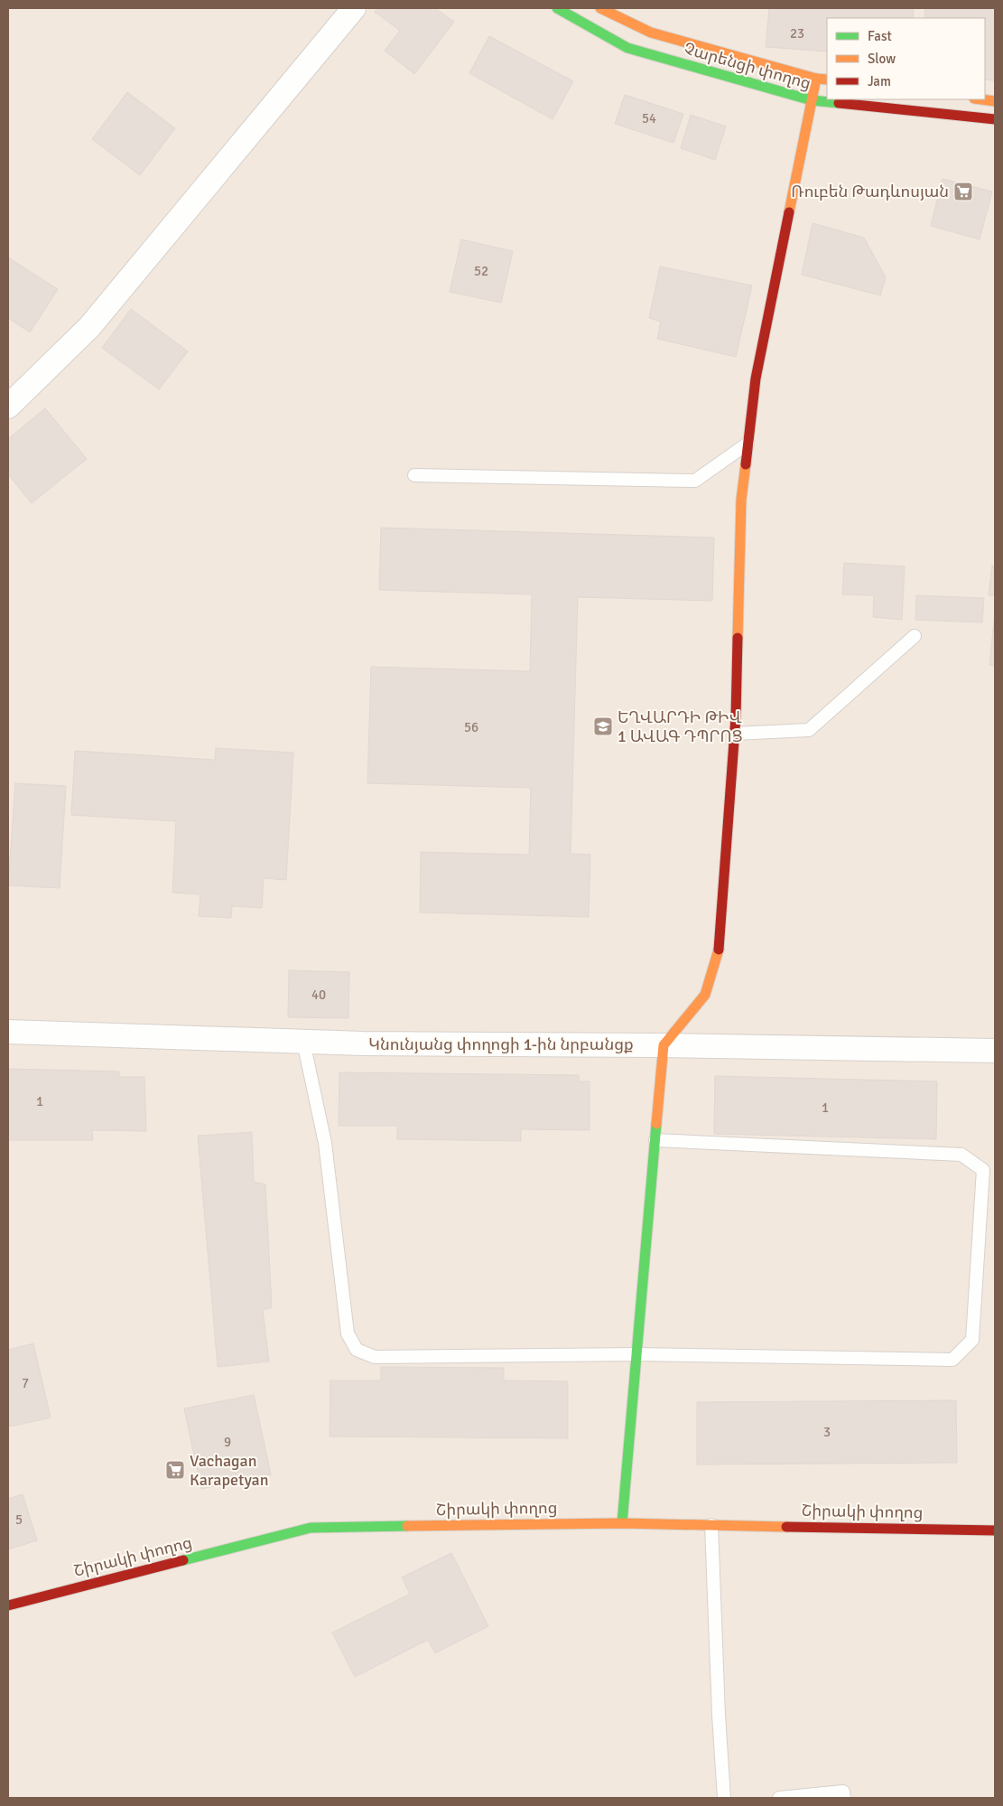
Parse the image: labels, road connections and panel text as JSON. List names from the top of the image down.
{
  "streets": {
    "street": ["Չարենցի փողոց", "Կնունյանց փողոցի 1-ին նրբանցք", "Շիրակի փողոց"]
  },
  "places": {
    "supermarket": ["Ռուբեն Թադևոսյան", "Vachagan Karapetyan"],
    "school or university": ["ԵՂՎԱՐԴԻ ԹԻՎ 1 ԱՎԱԳ ԴՊՐՈՑ"]
  },
  "house_numbers": [
    "23",
    "54",
    "52",
    "56",
    "40",
    "1",
    "1",
    "7",
    "3",
    "9",
    "5"
  ],
  "legend": ["Fast", "Slow", "Jam"]
}
